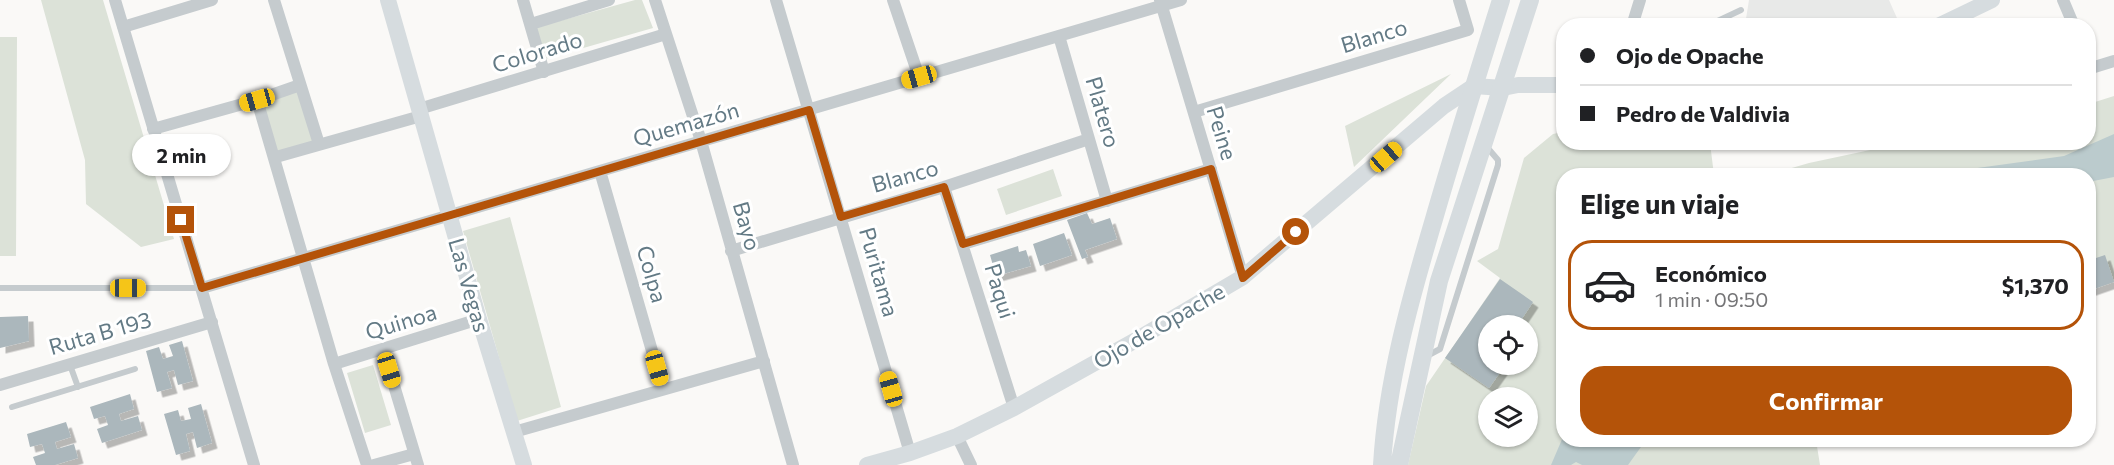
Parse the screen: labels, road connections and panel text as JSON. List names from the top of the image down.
{
  "streets": {
    "main road": ["Las Vegas", "Ojo de Opache"],
    "street": [
      "Blanco",
      "Colorado",
      "Platero",
      "Quemazón",
      "Peine",
      "Bayo",
      "Puritama",
      "Colpa",
      "Paqui",
      "Quinoa",
      "Ruta B 193"
    ]
  },
  "crossings": [
    ["Blanco", "Platero"],
    ["Blanco", "Peine"],
    ["Blanco", "Bayo"],
    ["Blanco", "Puritama"],
    ["Blanco", "Paqui"],
    ["Colorado", "Bayo"],
    ["Colorado", "Las Vegas"],
    ["Platero", "Quemazón"],
    ["Quemazón", "Peine"],
    ["Quemazón", "Bayo"],
    ["Quemazón", "Puritama"],
    ["Quemazón", "Colpa"],
    ["Quemazón", "Las Vegas"],
    ["Peine", "Ojo de Opache"],
    ["Puritama", "Ojo de Opache"],
    ["Las Vegas", "Quinoa"],
    ["Paqui", "Ojo de Opache"]
  ],
  "page": {
    "banner": ["Ojo de Opache", "Pedro de Valdivia"],
    "bubble": "2 min",
    "heading": "Elige un viaje",
    "list": [
      {
        "name": "Económico",
        "note": "1 min · 09:50",
        "value": "$1,370"
      }
    ],
    "buttons": "Confirmar"
  }
}
